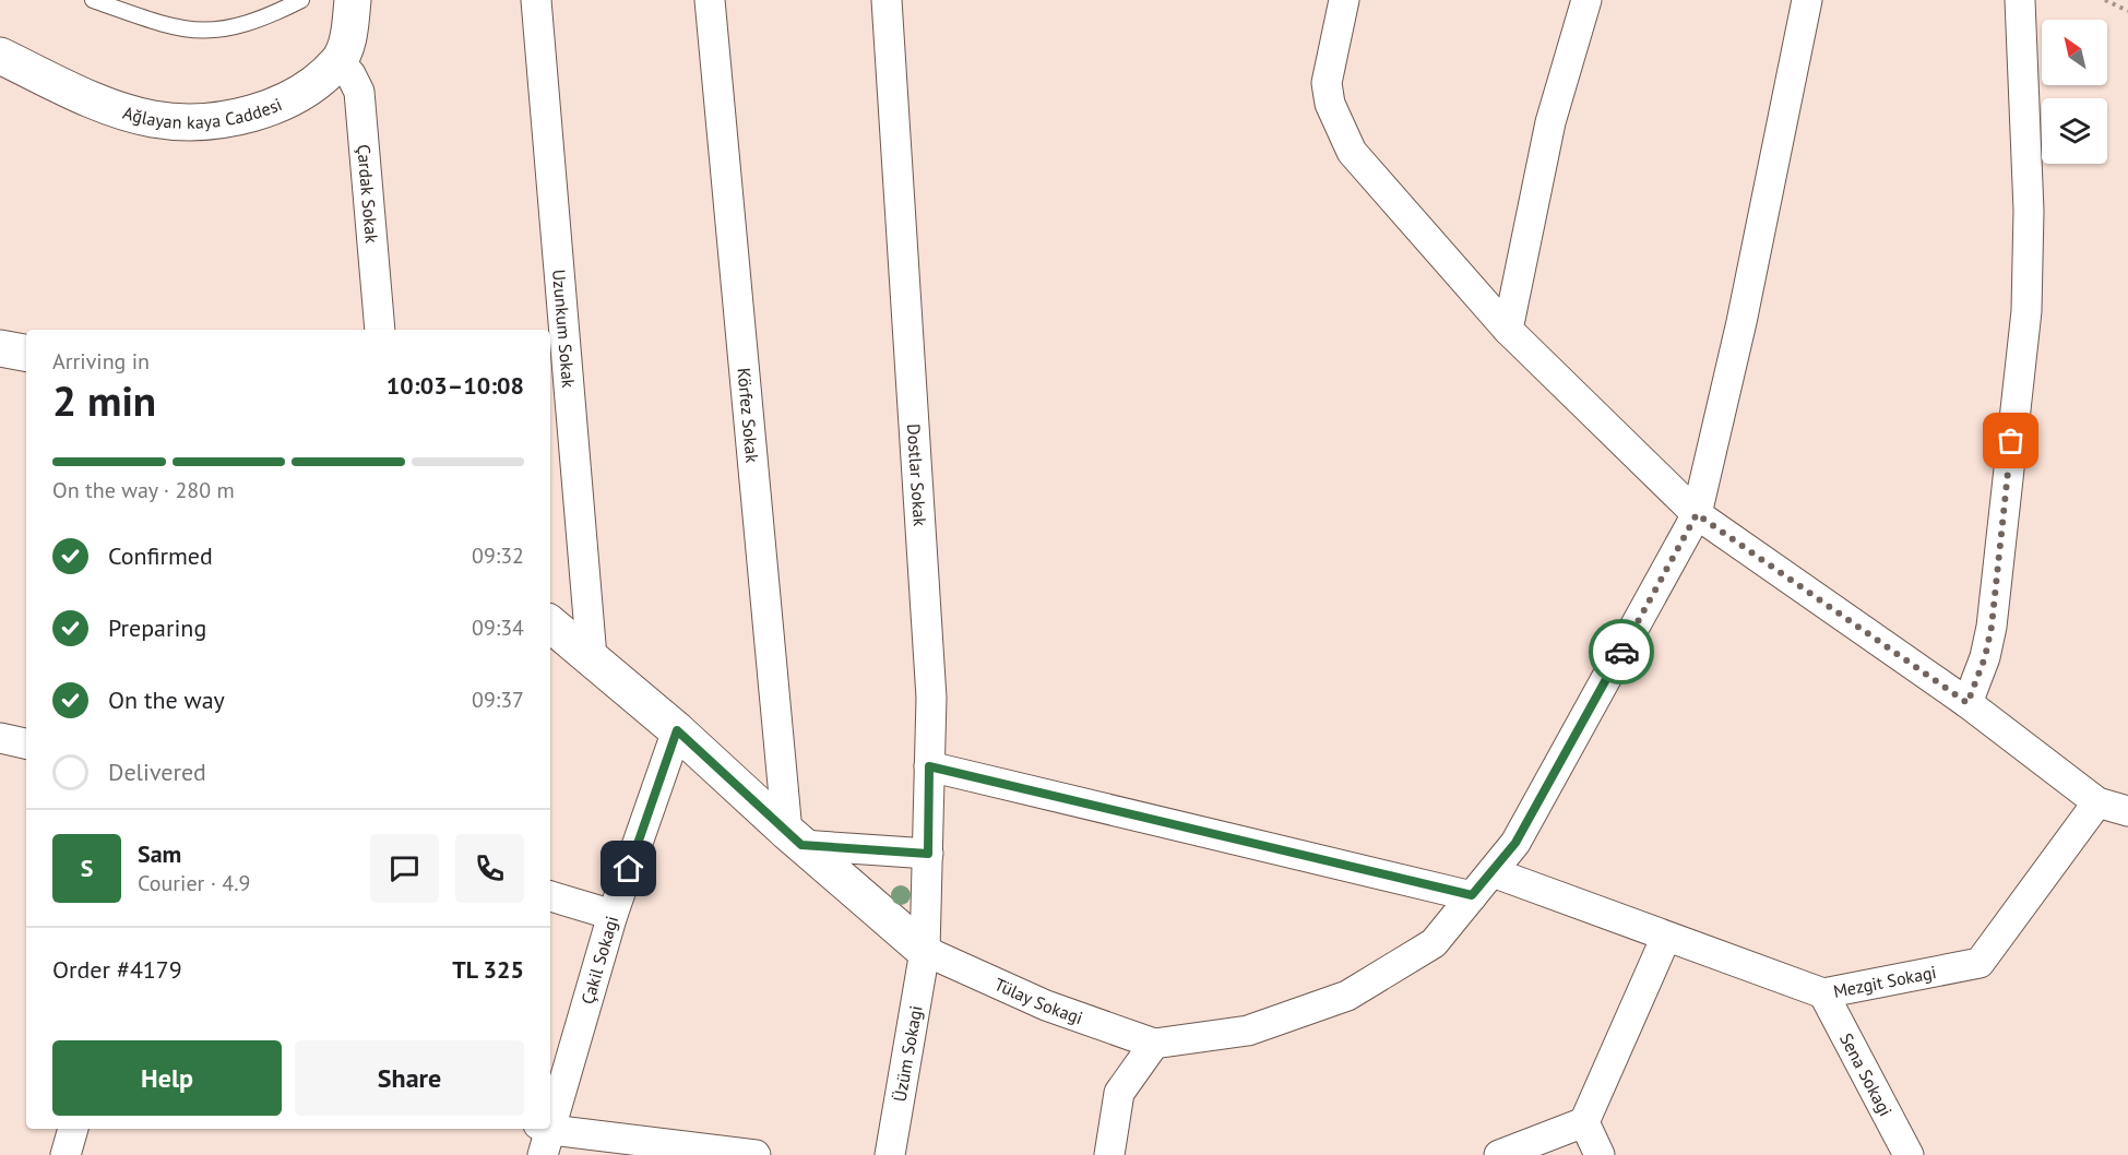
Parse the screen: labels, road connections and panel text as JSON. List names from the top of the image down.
{
  "streets": {
    "street": [
      "Ağlayan kaya Caddesi",
      "Çardak Sokak",
      "Uzunkum Sokak",
      "Körfez Sokak",
      "Dostlar Sokak",
      "Çakil Sokagi",
      "Mezgit Sokagi",
      "Tülay Sokagi",
      "Üzüm Sokagi",
      "Sena Sokagi"
    ]
  },
  "crossings": [
    ["Ağlayan kaya Caddesi", "Çardak Sokak"],
    ["Dostlar Sokak", "Tülay Sokagi"],
    ["Dostlar Sokak", "Üzüm Sokagi"],
    ["Mezgit Sokagi", "Sena Sokagi"],
    ["Tülay Sokagi", "Üzüm Sokagi"]
  ],
  "north": "top left",
  "page": {
    "heading": ["2 min", "Arriving in", "10:03–10:08"],
    "panel": [
      "Sam",
      "Courier · 4.9",
      "Order #4179",
      "TL 325"
    ],
    "bar": "On the way · 280 m",
    "list": [
      ["Confirmed", "09:32"],
      ["Preparing", "09:34"],
      ["On the way", "09:37"],
      "Delivered"
    ],
    "round": "S",
    "buttons": ["Help", "Share"]
  }
}
